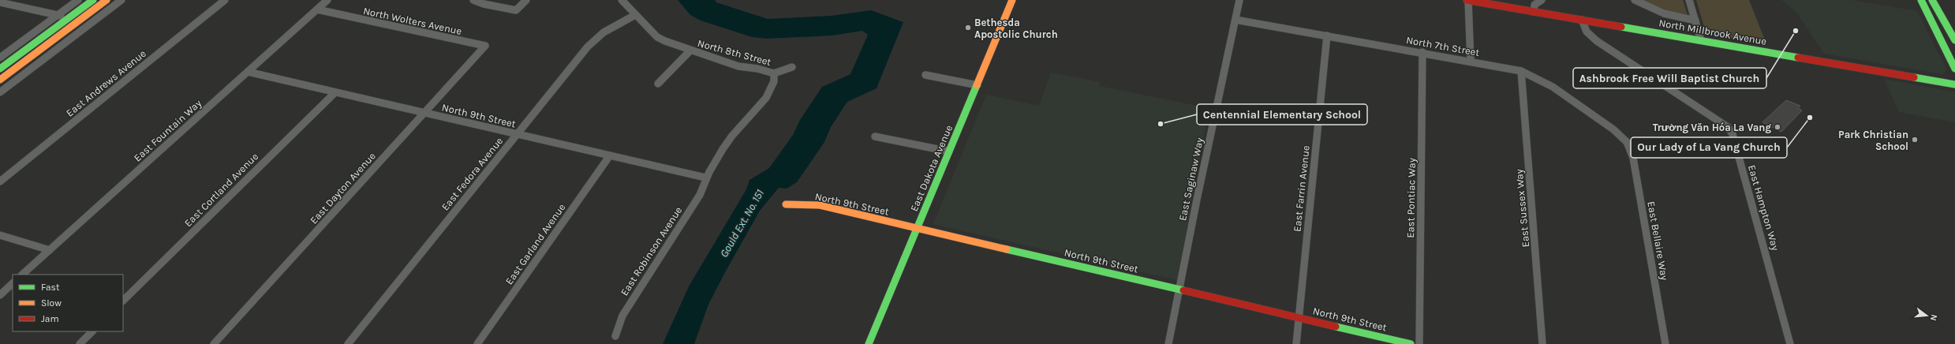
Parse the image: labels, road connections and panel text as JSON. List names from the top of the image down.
{
  "streets": {
    "street": [
      "North Wolters Avenue",
      "North Millbrook Avenue",
      "North 7th Street",
      "North 8th Street",
      "East Andrews Avenue",
      "North 9th Street",
      "East Fountain Way",
      "East Dakota Avenue",
      "East Fedora Avenue",
      "East Saginaw Way",
      "East Dayton Avenue",
      "East Farrin Avenue",
      "East Cortland Avenue",
      "East Pontiac Way",
      "East Hampton Way",
      "East Sussex Way",
      "East Bellaire Way",
      "East Garland Avenue",
      "East Robinson Avenue"
    ]
  },
  "crossings": [
    ["North Wolters Avenue", "East Fountain Way"],
    ["North Wolters Avenue", "East Dayton Avenue"],
    ["North Millbrook Avenue", "East Hampton Way"],
    ["North 7th Street", "East Saginaw Way"],
    ["North 7th Street", "East Farrin Avenue"],
    ["North 7th Street", "East Pontiac Way"],
    ["North 7th Street", "East Sussex Way"],
    ["North 7th Street", "East Bellaire Way"],
    ["North 8th Street", "East Fedora Avenue"],
    ["North 9th Street", "East Fountain Way"],
    ["North 9th Street", "East Dakota Avenue"],
    ["North 9th Street", "East Fedora Avenue"],
    ["North 9th Street", "East Saginaw Way"],
    ["North 9th Street", "East Dayton Avenue"],
    ["North 9th Street", "East Farrin Avenue"],
    ["North 9th Street", "East Cortland Avenue"],
    ["North 9th Street", "East Garland Avenue"],
    ["North 9th Street", "East Robinson Avenue"]
  ],
  "water": ["Gould Ext. No. 151"],
  "places": [
    "Bethesda Apostolic Church",
    "Ashbrook Free Will Baptist Church",
    "Our Lady of La Vang Church",
    "Centennial Elementary School",
    "Trường Văn Hóa La Vang",
    "Park Christian School"
  ],
  "legend": ["Fast", "Slow", "Jam"],
  "north": "right"
}
